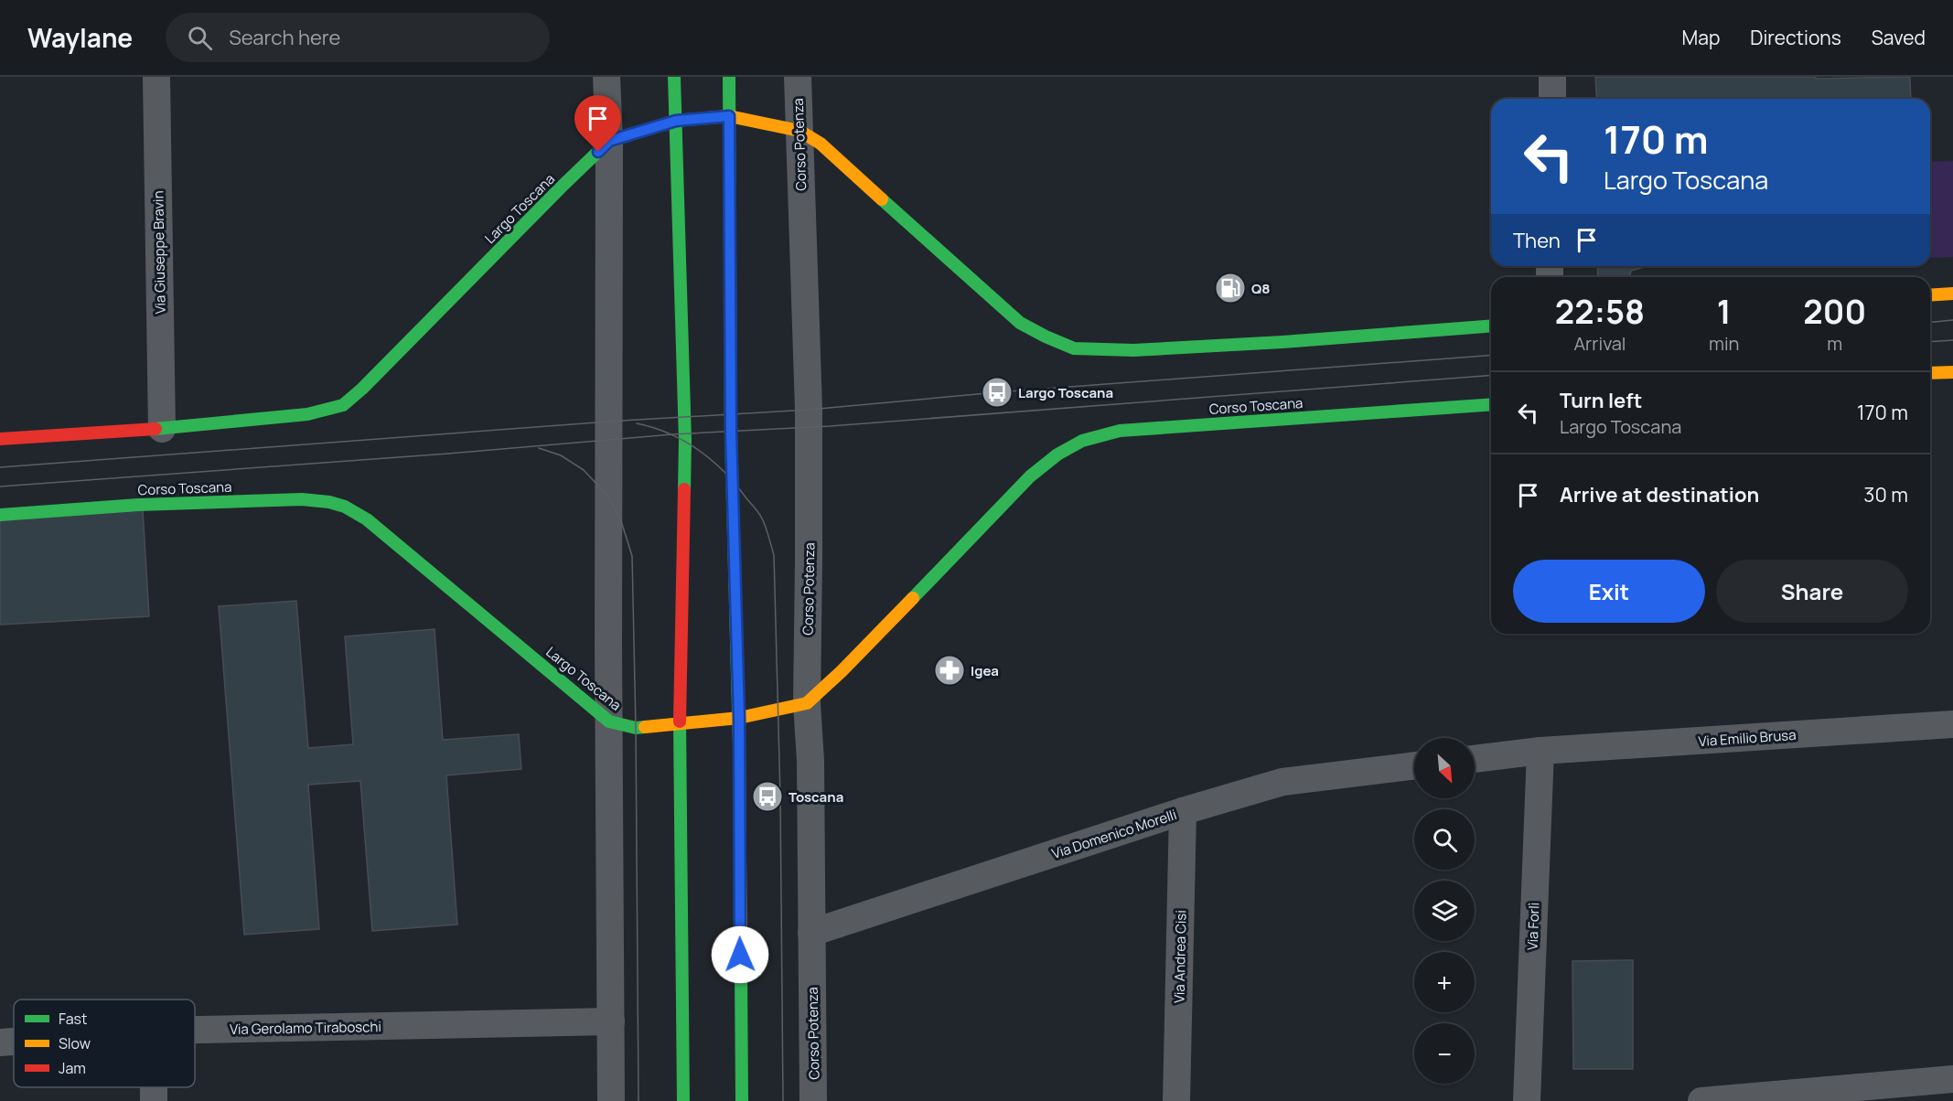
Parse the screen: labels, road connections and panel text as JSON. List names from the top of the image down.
{
  "streets": {
    "street": [
      "Corso Potenza",
      "Largo Toscana",
      "Via Giuseppe Bravin",
      "Corso Toscana",
      "Via Emilio Brusa",
      "Via Domenico Morelli",
      "Via Forlì",
      "Via Andrea Cisi",
      "Via Gerolamo Tiraboschi"
    ]
  },
  "crossings": [
    ["Corso Potenza", "Largo Toscana"],
    ["Corso Potenza", "Corso Toscana"],
    ["Corso Potenza", "Via Domenico Morelli"],
    ["Largo Toscana", "Via Giuseppe Bravin"],
    ["Largo Toscana", "Corso Toscana"],
    ["Via Emilio Brusa", "Via Forlì"],
    ["Via Domenico Morelli", "Via Andrea Cisi"]
  ],
  "places": {
    "fuel station": ["Q8"],
    "bus stop": ["Largo Toscana", "Toscana"],
    "pharmacy": ["Igea"]
  },
  "legend": ["Fast", "Slow", "Jam"],
  "north": "bottom right",
  "page": {
    "header": "Waylane",
    "search": "Search here",
    "nav": ["Map", "Directions", "Saved"],
    "turn": ["170 m", "Largo Toscana"],
    "then": "Then",
    "eta": [
      "22:58",
      "Arrival",
      "1",
      "min",
      "200",
      "m"
    ],
    "list": [
      {
        "name": "Turn left",
        "note": "Largo Toscana",
        "value": "170 m"
      },
      {
        "name": "Arrive at destination",
        "value": "30 m"
      }
    ],
    "buttons": ["Exit", "Share"],
    "map_buttons": ["+", "−"]
  }
}
